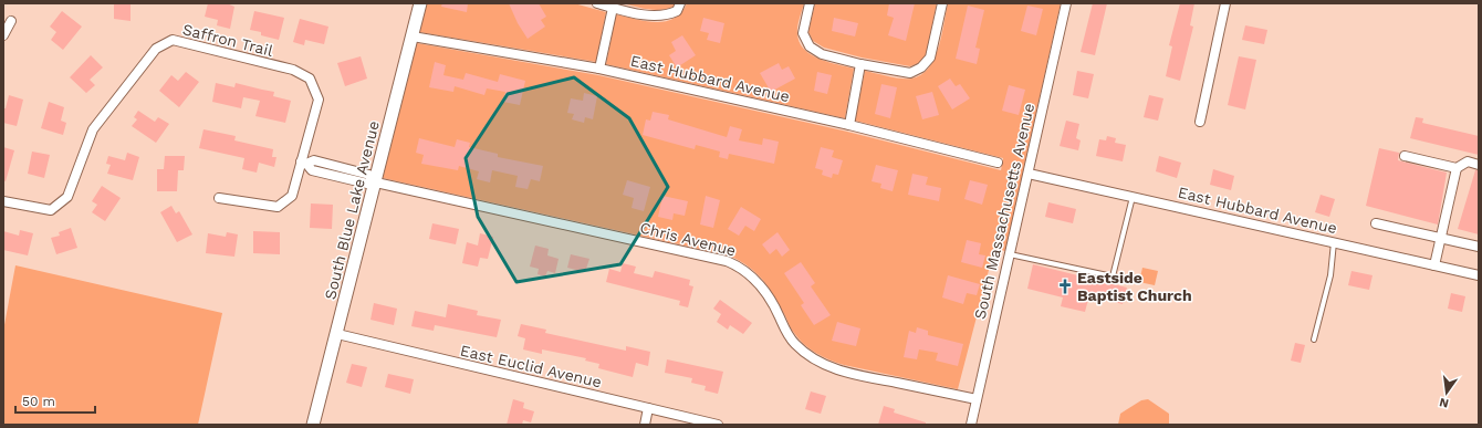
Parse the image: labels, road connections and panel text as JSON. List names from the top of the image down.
{
  "streets": {
    "main road": ["South Blue Lake Avenue"],
    "street": [
      "Saffron Trail",
      "East Hubbard Avenue",
      "South Massachusetts Avenue",
      "Chris Avenue",
      "East Euclid Avenue"
    ]
  },
  "crossings": [
    ["Saffron Trail", "Chris Avenue"],
    ["East Hubbard Avenue", "South Blue Lake Avenue"],
    ["East Hubbard Avenue", "South Massachusetts Avenue"],
    ["South Blue Lake Avenue", "Chris Avenue"],
    ["South Blue Lake Avenue", "East Euclid Avenue"],
    ["South Massachusetts Avenue", "Chris Avenue"]
  ],
  "places": {
    "church": ["Eastside Baptist Church"]
  },
  "scale_bar": "50 m",
  "north": "bottom"
}
